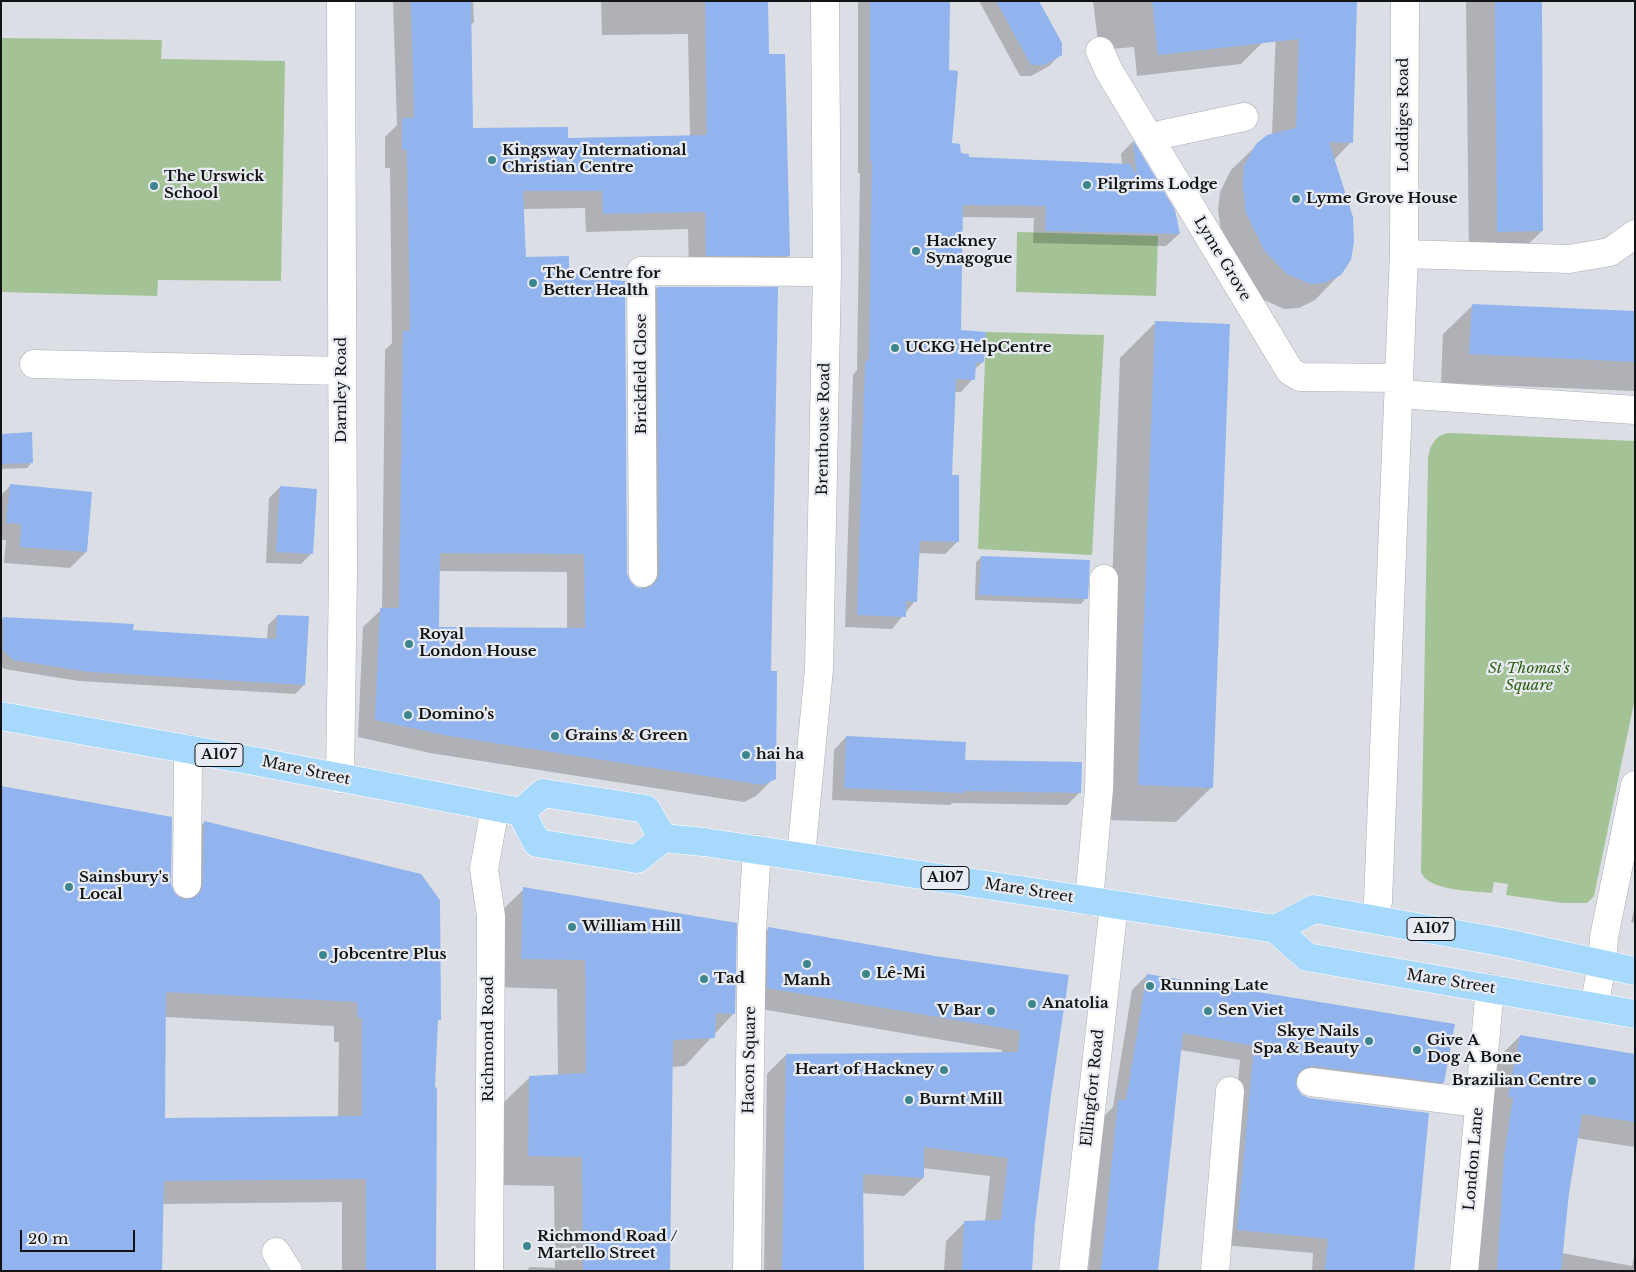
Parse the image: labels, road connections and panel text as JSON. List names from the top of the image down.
{
  "streets": {
    "main road": ["A107", "Mare Street"],
    "street": [
      "Loddiges Road",
      "Lyme Grove",
      "Brickfield Close",
      "Darnley Road",
      "Brenthouse Road",
      "Richmond Road",
      "Hacon Square",
      "Ellingfort Road",
      "London Lane"
    ]
  },
  "crossings": [
    ["Loddiges Road", "Lyme Grove"],
    ["Brickfield Close", "Brenthouse Road"],
    ["Darnley Road", "Mare Street"],
    ["Brenthouse Road", "Mare Street"],
    ["A107", "Mare Street"],
    ["Mare Street", "Richmond Road"],
    ["Mare Street", "Hacon Square"],
    ["Mare Street", "Ellingfort Road"],
    ["Mare Street", "London Lane"]
  ],
  "parks": ["St Thomas's Square"],
  "places": [
    "Kingsway International Christian Centre",
    "Pilgrims Lodge",
    "The Urswick School",
    "Lyme Grove House",
    "Hackney Synagogue",
    "The Centre for Better Health",
    "UCKG HelpCentre",
    "Royal London House",
    "Domino's",
    "Grains & Green",
    "hai ha",
    "Sainsbury's Local",
    "William Hill",
    "Jobcentre Plus",
    "Manh",
    "Lê-Mi",
    "Tad",
    "Running Late",
    "Anatolia",
    "V Bar",
    "Sen Viet",
    "Skye Nails Spa & Beauty",
    "Give A Dog A Bone",
    "Heart of Hackney",
    "Brazilian Centre",
    "Burnt Mill",
    "Richmond Road / Martello Street"
  ],
  "scale_bar": "20 m"
}
